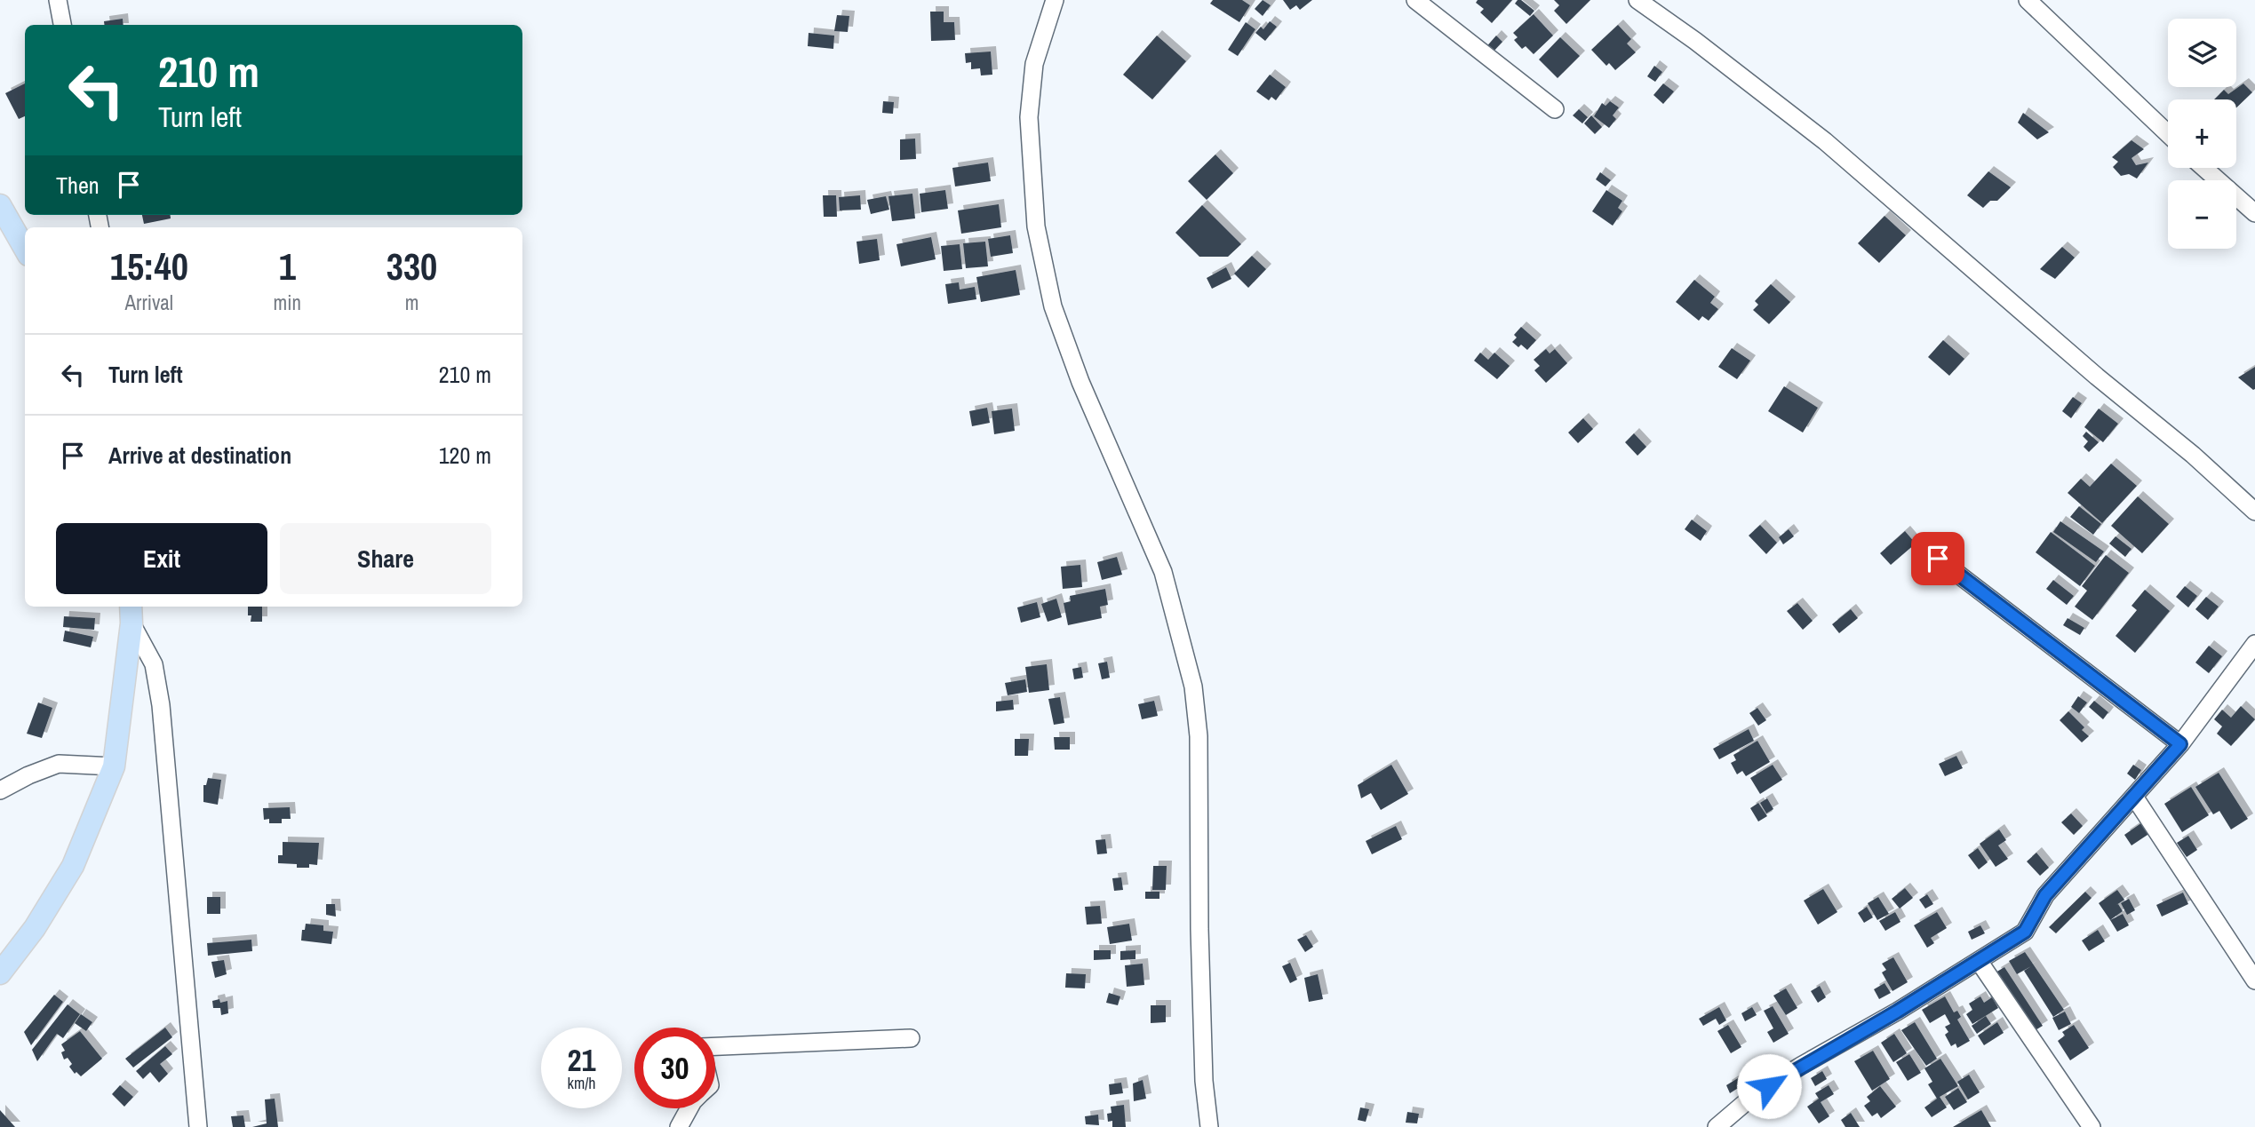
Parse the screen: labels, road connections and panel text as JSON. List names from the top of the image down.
{
  "page": {
    "map_buttons": ["+", "−"],
    "turn": ["210 m", "Turn left"],
    "then": "Then",
    "eta": [
      "15:40",
      "Arrival",
      "1",
      "min",
      "330",
      "m"
    ],
    "list": [
      {
        "name": "Turn left",
        "value": "210 m"
      },
      {
        "name": "Arrive at destination",
        "value": "120 m"
      }
    ],
    "buttons": ["Exit", "Share"],
    "speed": "21 km/h",
    "limit": "30"
  }
}
